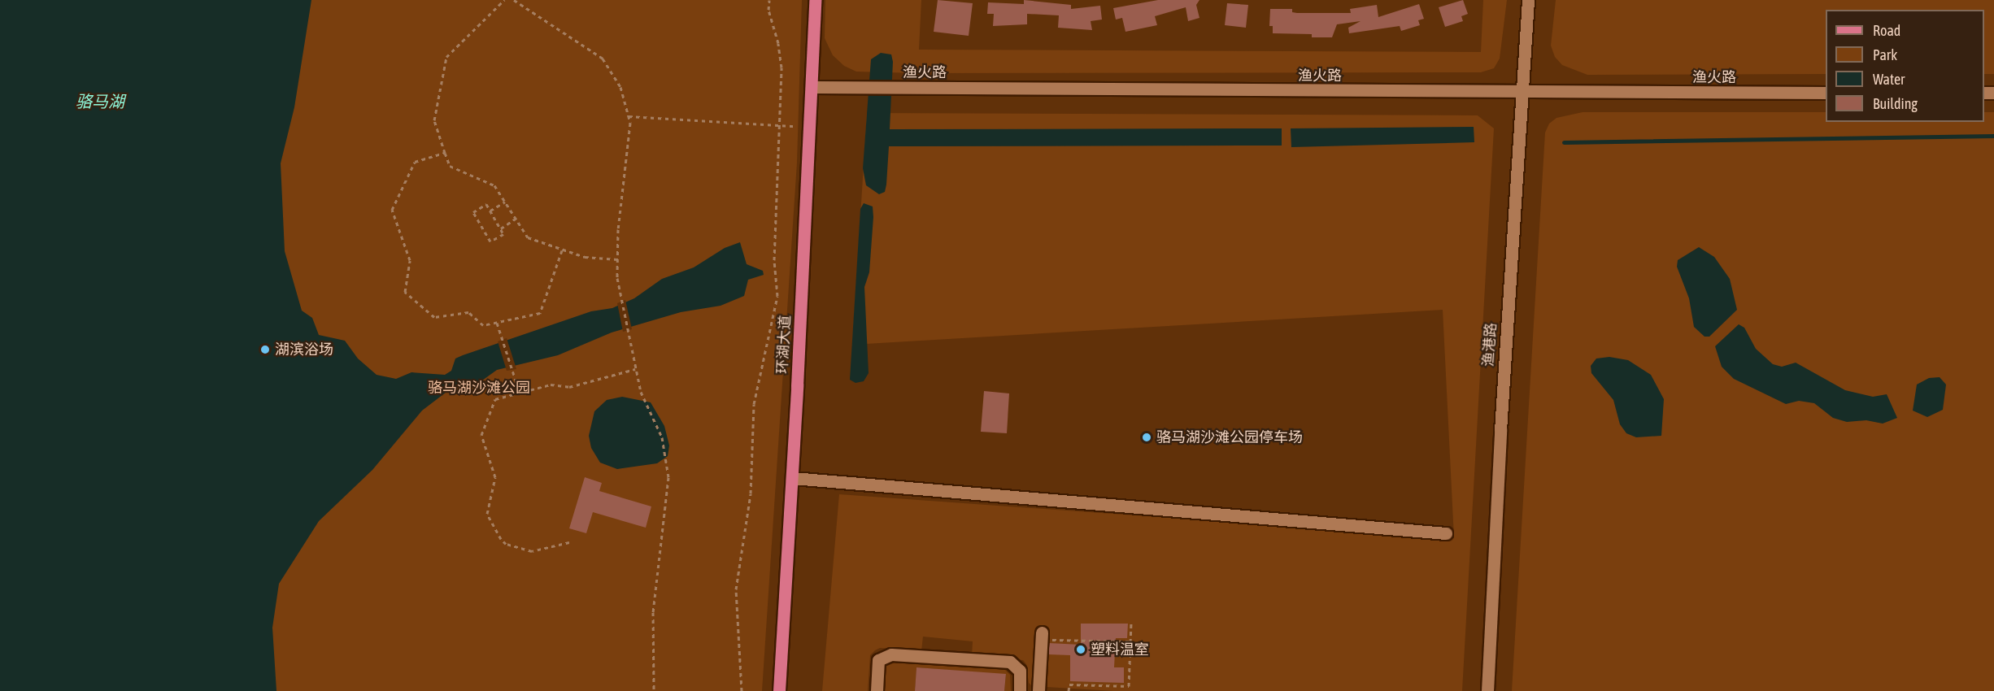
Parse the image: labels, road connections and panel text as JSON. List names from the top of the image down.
{
  "streets": {
    "main road": ["环湖大道"],
    "street": ["渔火路", "渔港路"]
  },
  "crossings": [
    ["渔火路", "环湖大道"],
    ["渔火路", "渔港路"]
  ],
  "water": ["骆马湖"],
  "parks": ["骆马湖沙滩公园"],
  "places": ["湖滨浴场", "骆马湖沙滩公园停车场", "塑料温室"],
  "legend": [
    "Road",
    "Park",
    "Water",
    "Building"
  ]
}
